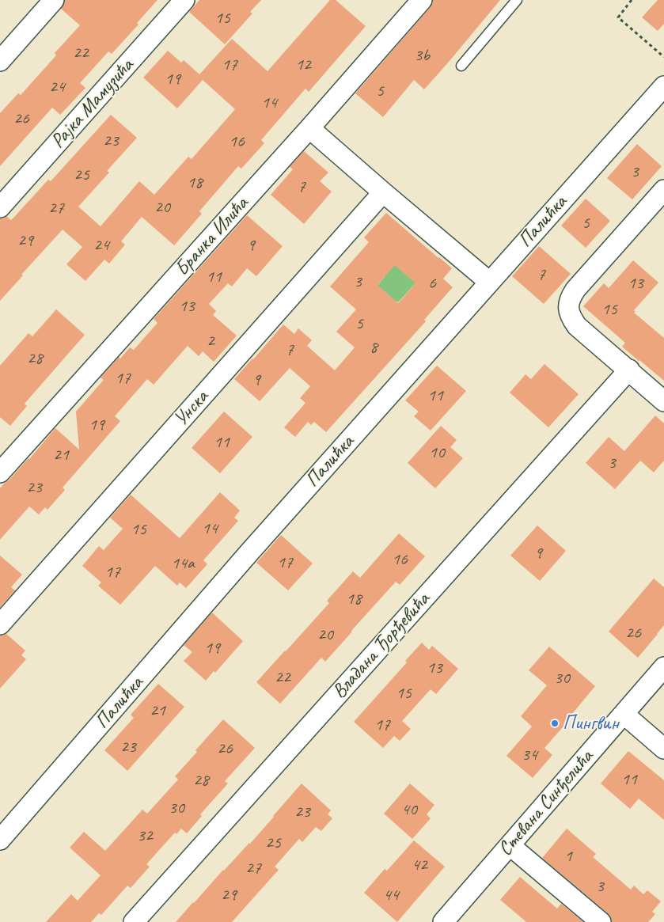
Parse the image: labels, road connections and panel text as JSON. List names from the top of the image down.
{
  "streets": {
    "street": [
      "Рајка Мамузића",
      "Палићка",
      "Бранка Илића",
      "Унска",
      "Владана Ђорђевића",
      "Стевана Синђелића"
    ]
  },
  "places": ["Пингвин"],
  "house_numbers": [
    "15",
    "22",
    "3b",
    "17",
    "12",
    "19",
    "24",
    "5",
    "14",
    "26",
    "23",
    "16",
    "3",
    "25",
    "18",
    "7",
    "20",
    "27",
    "5",
    "29",
    "24",
    "9",
    "7",
    "11",
    "3",
    "6",
    "13",
    "13",
    "15",
    "5",
    "2",
    "8",
    "7",
    "28",
    "17",
    "9",
    "11",
    "19",
    "11",
    "10",
    "21",
    "3",
    "23",
    "14",
    "15",
    "9",
    "16",
    "17",
    "14a",
    "17",
    "18",
    "26",
    "20",
    "19",
    "13",
    "22",
    "30",
    "15",
    "21",
    "17",
    "23",
    "26",
    "34",
    "11",
    "28",
    "30",
    "40",
    "23",
    "32",
    "25",
    "1",
    "42",
    "27",
    "3",
    "29",
    "44"
  ]
}
